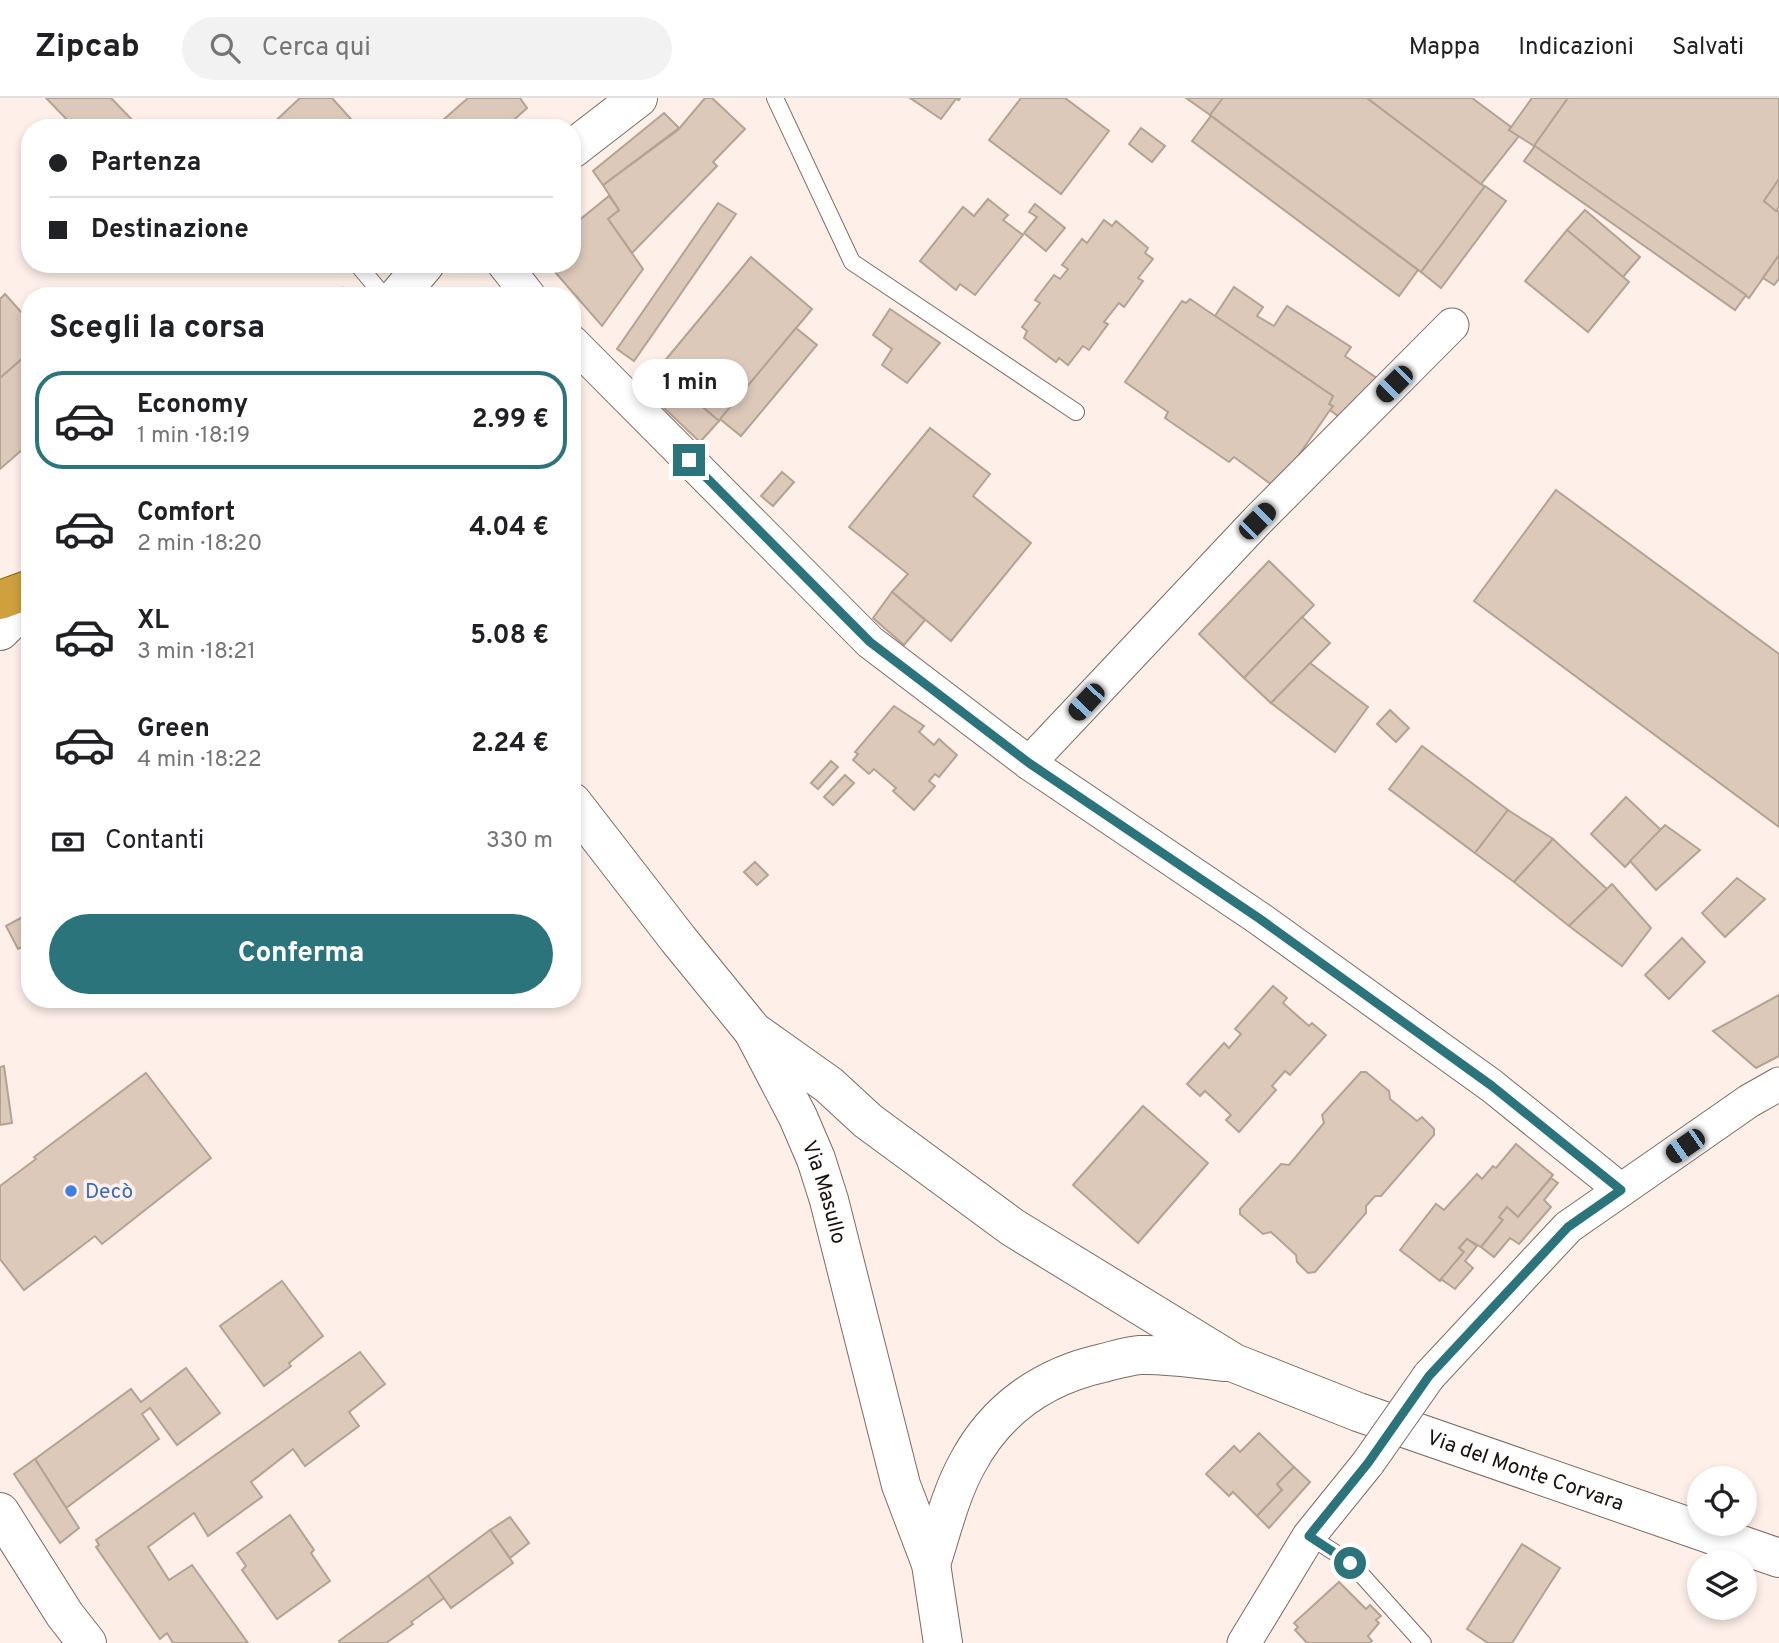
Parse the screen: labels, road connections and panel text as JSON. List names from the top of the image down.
{
  "streets": {
    "main road": ["Via Masullo", "Via del Monte Corvara"]
  },
  "places": ["Decò"],
  "page": {
    "header": "Zipcab",
    "search": "Cerca qui",
    "nav": ["Mappa", "Indicazioni", "Salvati"],
    "banner": ["Partenza", "Destinazione"],
    "heading": "Scegli la corsa",
    "bubble": "1 min",
    "list": [
      {
        "name": "Economy",
        "note": "1 min · 18:19",
        "value": "2.99 €"
      },
      {
        "name": "Comfort",
        "note": "2 min · 18:20",
        "value": "4.04 €"
      },
      {
        "name": "XL",
        "note": "3 min · 18:21",
        "value": "5.08 €"
      },
      {
        "name": "Green",
        "note": "4 min · 18:22",
        "value": "2.24 €"
      }
    ],
    "pay": ["Contanti", "330 m"],
    "buttons": "Conferma"
  }
}
